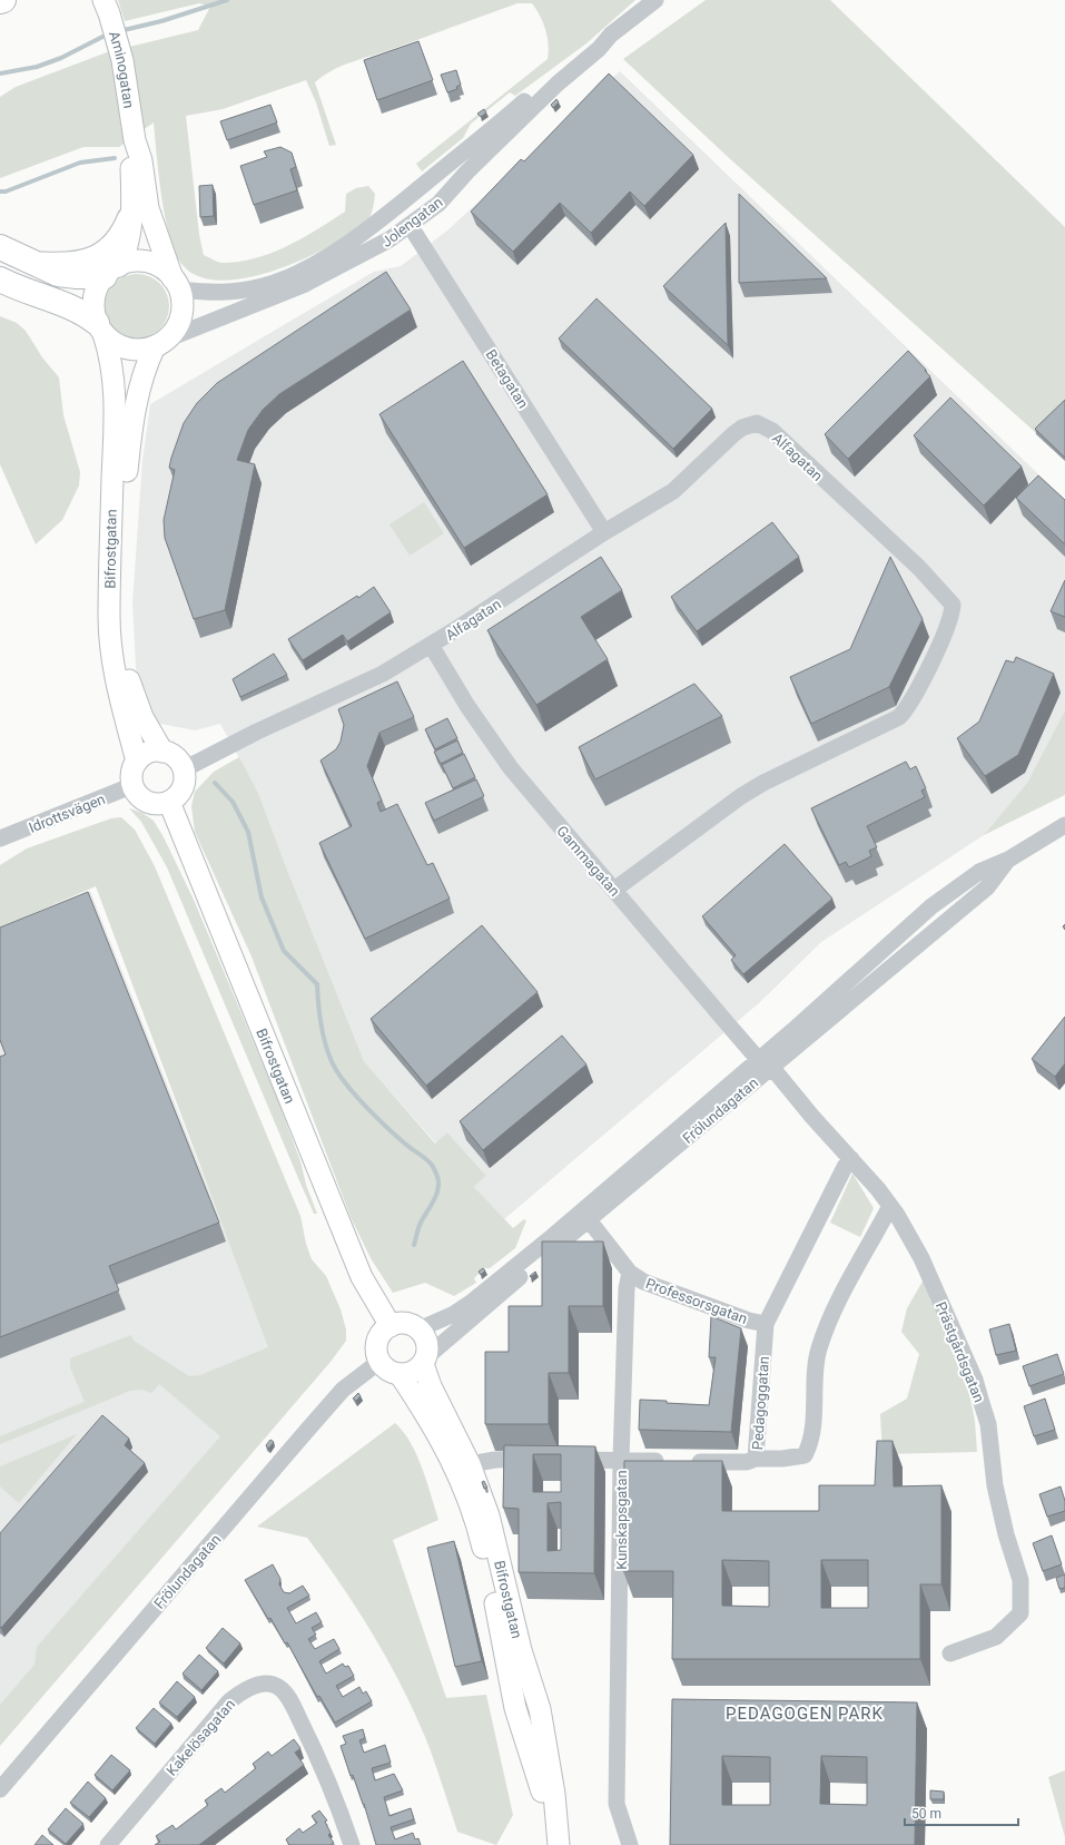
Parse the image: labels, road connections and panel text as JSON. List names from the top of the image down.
{
  "streets": {
    "main road": ["Aminogatan", "Bifrostgatan"],
    "street": [
      "Jolengatan",
      "Betagatan",
      "Alfagatan",
      "Idrottsvägen",
      "Gammagatan",
      "Frölundagatan",
      "Professorsgatan",
      "Prästgårdsgatan",
      "Pedagoggatan",
      "Kunskapsgatan",
      "Kakelösagatan"
    ]
  },
  "crossings": [
    ["Aminogatan", "Jolengatan"],
    ["Aminogatan", "Bifrostgatan"],
    ["Jolengatan", "Betagatan"],
    ["Jolengatan", "Bifrostgatan"],
    ["Betagatan", "Alfagatan"],
    ["Alfagatan", "Bifrostgatan"],
    ["Alfagatan", "Idrottsvägen"],
    ["Alfagatan", "Gammagatan"],
    ["Bifrostgatan", "Idrottsvägen"],
    ["Bifrostgatan", "Frölundagatan"],
    ["Gammagatan", "Frölundagatan"],
    ["Gammagatan", "Prästgårdsgatan"],
    ["Frölundagatan", "Prästgårdsgatan"],
    ["Professorsgatan", "Pedagoggatan"],
    ["Professorsgatan", "Kunskapsgatan"],
    ["Prästgårdsgatan", "Pedagoggatan"]
  ],
  "districts": ["PEDAGOGEN PARK"],
  "scale_bar": "50 m"
}
